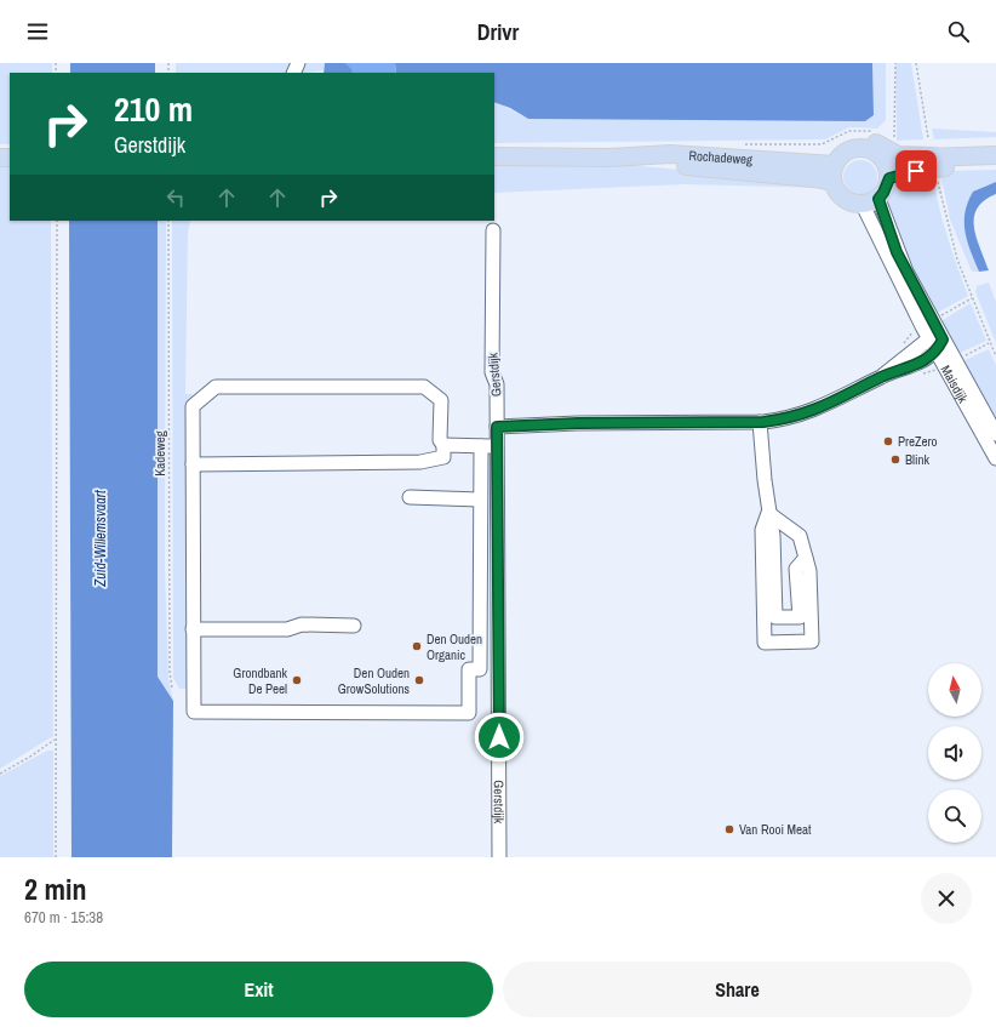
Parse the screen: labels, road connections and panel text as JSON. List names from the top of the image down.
{
  "streets": {
    "main road": ["Rochadeweg"],
    "street": ["Gerstdijk", "Maisdijk"],
    "path": ["Kadeweg"]
  },
  "crossings": [
    ["Rochadeweg", "Maisdijk"]
  ],
  "water": ["Zuid-Willemsvaart"],
  "places": [
    "PreZero",
    "Blink",
    "Den Ouden Organic",
    "Grondbank De Peel",
    "Den Ouden GrowSolutions",
    "Van Rooi Meat"
  ],
  "north": "top",
  "page": {
    "header": "Drivr",
    "turn": ["210 m", "Gerstdijk"],
    "heading": ["2 min", "670 m · 15:38"],
    "buttons": ["Exit", "Share"]
  }
}
